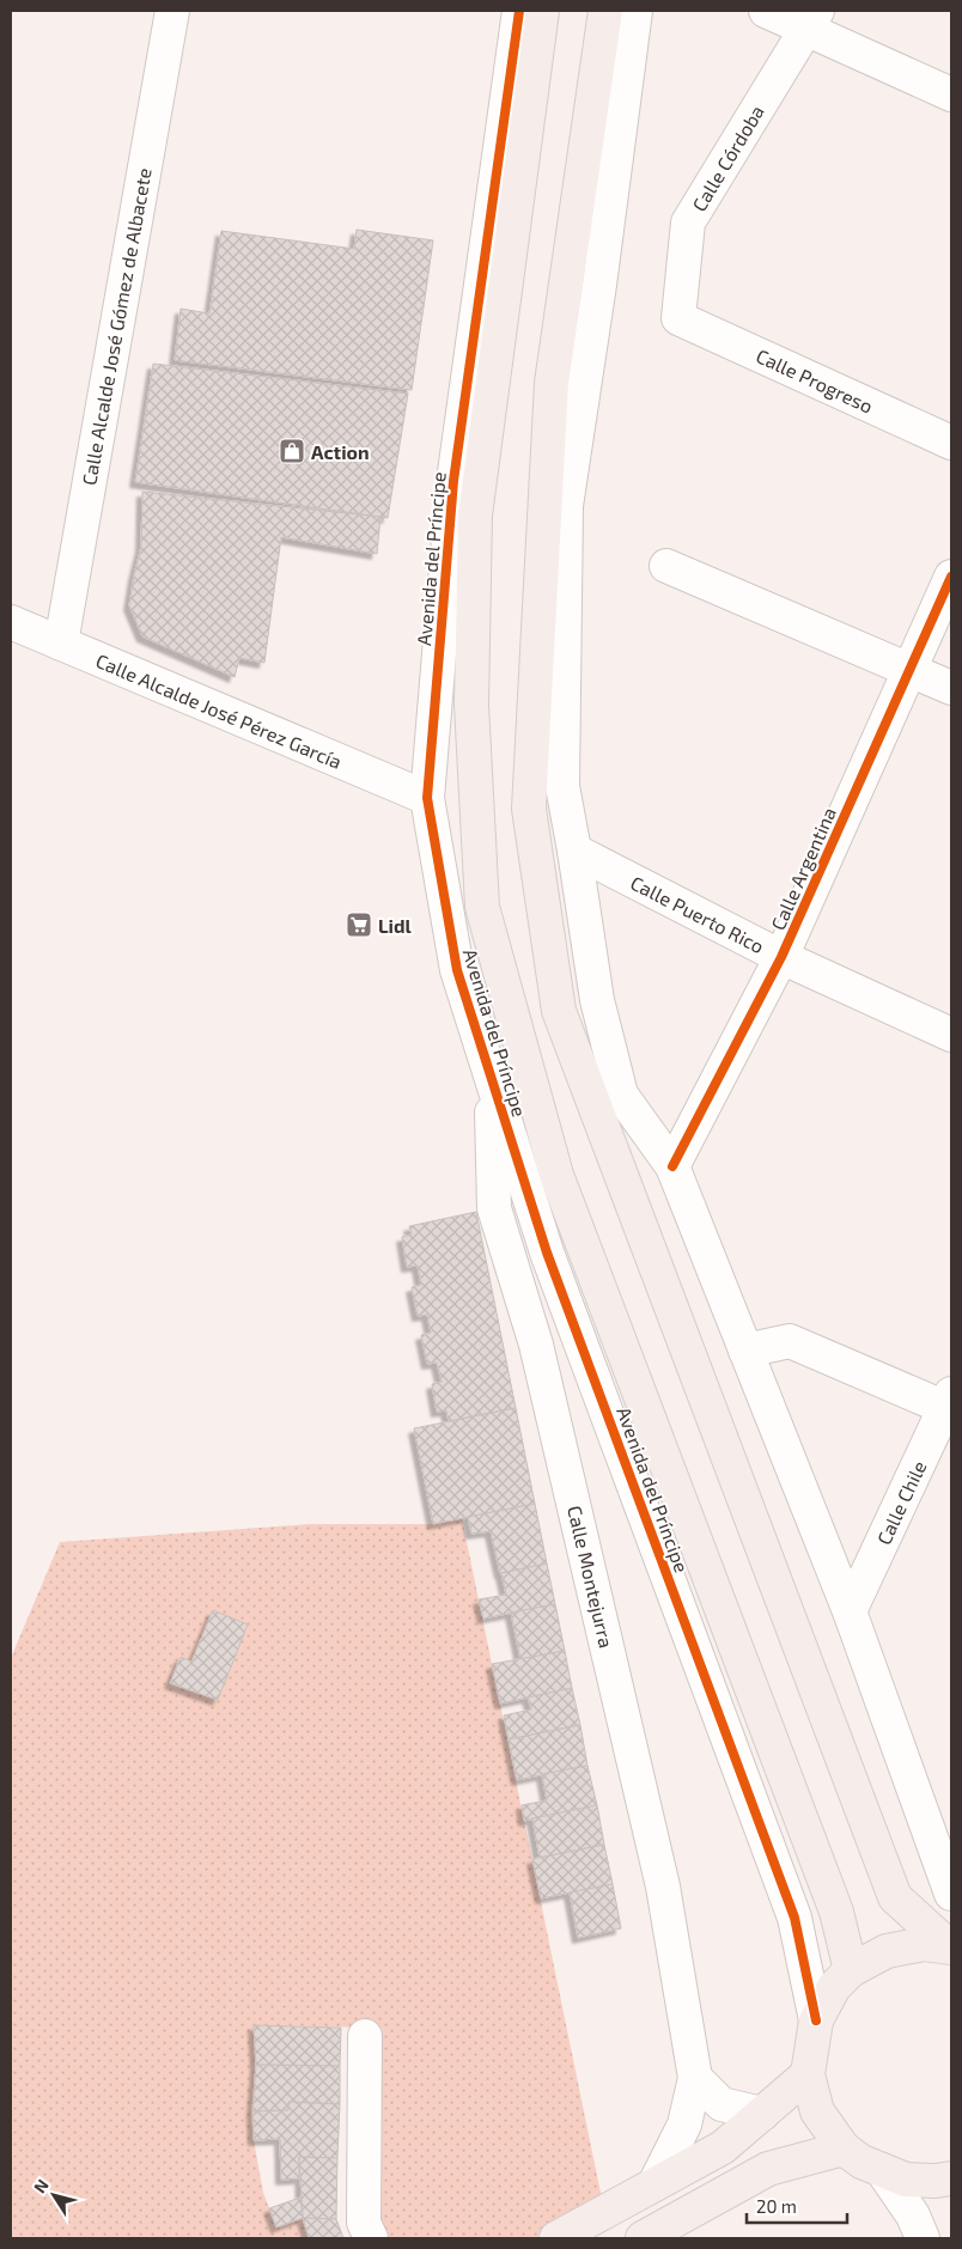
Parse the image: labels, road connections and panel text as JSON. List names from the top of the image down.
{
  "streets": {
    "main road": ["Avenida del Príncipe"],
    "street": [
      "Calle Córdoba",
      "Calle Alcalde José Gómez de Albacete",
      "Calle Progreso",
      "Calle Alcalde José Pérez García",
      "Calle Argentina",
      "Calle Puerto Rico",
      "Calle Chile",
      "Calle Montejurra"
    ]
  },
  "crossings": [
    ["Calle Córdoba", "Calle Progreso"],
    ["Calle Alcalde José Gómez de Albacete", "Calle Alcalde José Pérez García"],
    ["Avenida del Príncipe", "Calle Alcalde José Pérez García"],
    ["Avenida del Príncipe", "Calle Montejurra"],
    ["Calle Argentina", "Calle Puerto Rico"]
  ],
  "places": {
    "shop": ["Action"],
    "supermarket": ["Lidl"]
  },
  "scale_bar": "20 m",
  "north": "top left"
}
